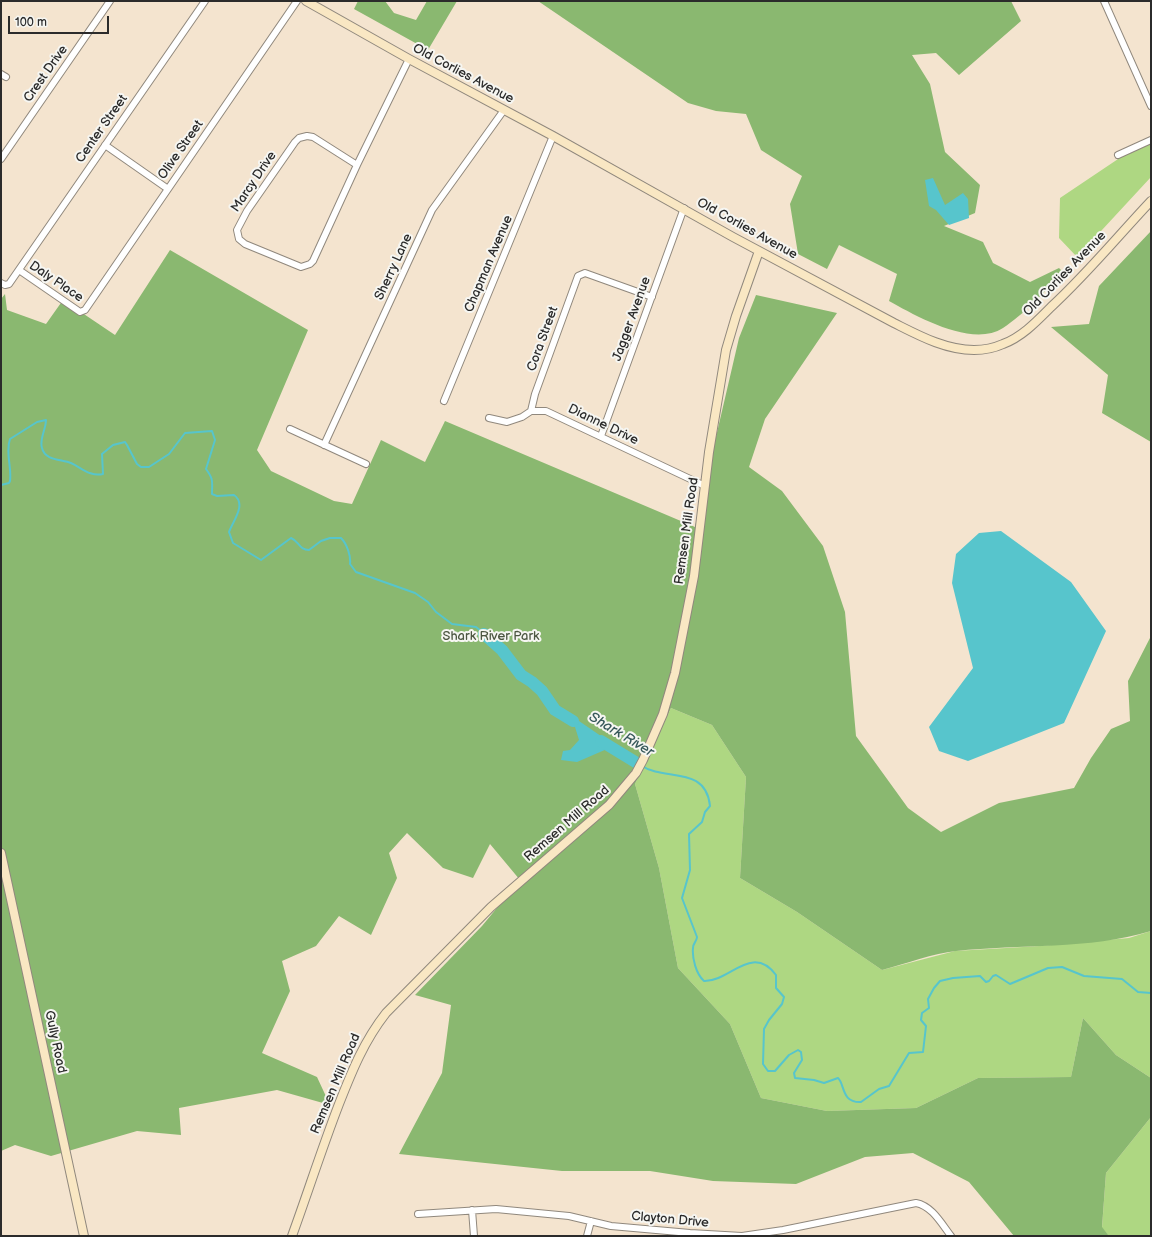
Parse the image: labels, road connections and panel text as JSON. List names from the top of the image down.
{
  "streets": {
    "street": [
      "Crest Drive",
      "Old Corlies Avenue",
      "Center Street",
      "Olive Street",
      "Marcy Drive",
      "Chapman Avenue",
      "Sherry Lane",
      "Daly Place",
      "Jagger Avenue",
      "Cora Street",
      "Dianne Drive",
      "Remsen Mill Road",
      "Gully Road",
      "Clayton Drive"
    ]
  },
  "crossings": [
    ["Old Corlies Avenue", "Marcy Drive"],
    ["Old Corlies Avenue", "Chapman Avenue"],
    ["Old Corlies Avenue", "Sherry Lane"],
    ["Old Corlies Avenue", "Jagger Avenue"],
    ["Old Corlies Avenue", "Remsen Mill Road"],
    ["Center Street", "Daly Place"],
    ["Olive Street", "Daly Place"],
    ["Jagger Avenue", "Cora Street"],
    ["Jagger Avenue", "Dianne Drive"],
    ["Cora Street", "Dianne Drive"],
    ["Dianne Drive", "Remsen Mill Road"]
  ],
  "water": ["Shark River"],
  "parks": ["Shark River Park"],
  "scale_bar": "100 m"
}
